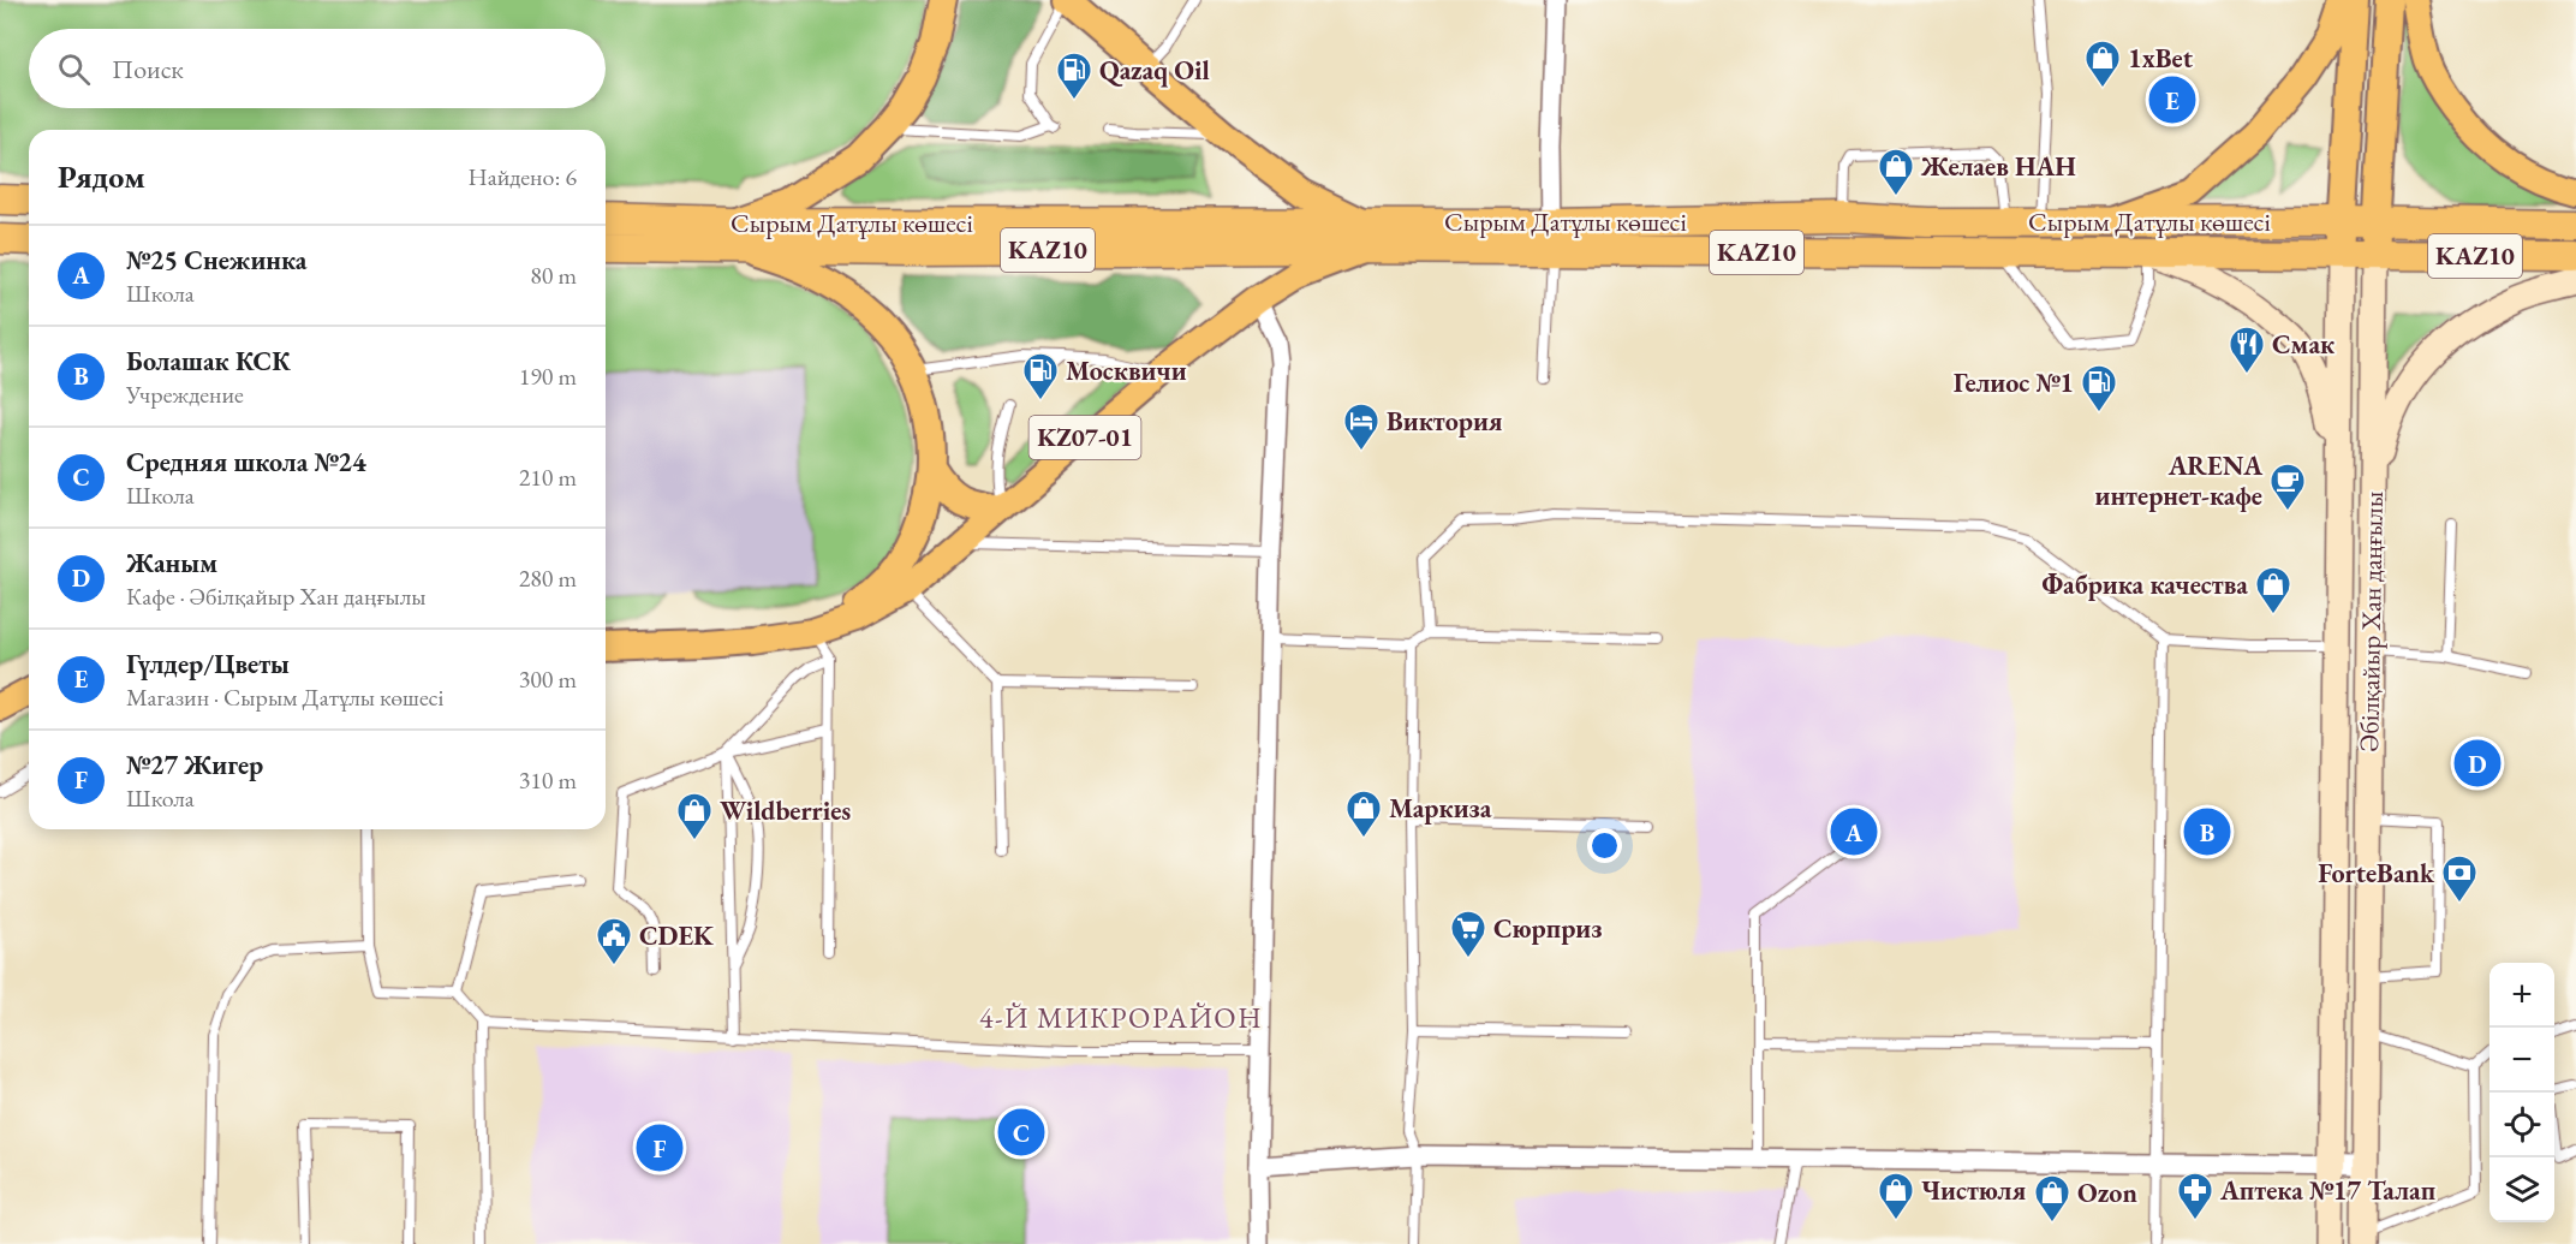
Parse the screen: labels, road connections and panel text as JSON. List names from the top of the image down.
{
  "streets": {
    "highway": ["Сырым Датұлы көшесі", "KAZ10"],
    "main road": ["KZ07-01", "Әбілқайыр Хан даңғылы"]
  },
  "crossings": [
    ["Сырым Датұлы көшесі", "KZ07-01"],
    ["Сырым Датұлы көшесі", "Әбілқайыр Хан даңғылы"]
  ],
  "districts": ["4-Й МИКРОРАЙОН"],
  "places": {
    "shop": [
      "1xBet",
      "Желаев НАН",
      "Фабрика качества",
      "Маркиза",
      "Wildberries",
      "Чистюля",
      "Ozon"
    ],
    "fuel station": ["Qazaq Oil", "Москвичи", "Гелиос №1"],
    "restaurant": ["Смак"],
    "hotel": ["Виктория"],
    "cafe": ["ARENA интернет-кафе"],
    "bank": ["ForteBank"],
    "supermarket": ["Сюрприз"],
    "public building": ["CDEK"],
    "pharmacy": ["Аптека №17 Талап"]
  },
  "page": {
    "search": "Поиск",
    "pins": [
      "E",
      "D",
      "A",
      "B",
      "C",
      "F"
    ],
    "heading": ["Рядом", "Найдено: 6"],
    "list": [
      {
        "mark": "A",
        "name": "№25 Снежинка",
        "note": "Школа",
        "value": "80 m"
      },
      {
        "mark": "B",
        "name": "Болашак КСК",
        "note": "Учреждение",
        "value": "190 m"
      },
      {
        "mark": "C",
        "name": "Средняя школа №24",
        "note": "Школа",
        "value": "210 m"
      },
      {
        "mark": "D",
        "name": "Жаным",
        "note": "Кафе · Әбілқайыр Хан даңғылы",
        "value": "280 m"
      },
      {
        "mark": "E",
        "name": "Гүлдер/Цветы",
        "note": "Магазин · Сырым Датұлы көшесі",
        "value": "300 m"
      },
      {
        "mark": "F",
        "name": "№27 Жигер",
        "note": "Школа",
        "value": "310 m"
      }
    ],
    "map_buttons": ["+", "−"]
  }
}
